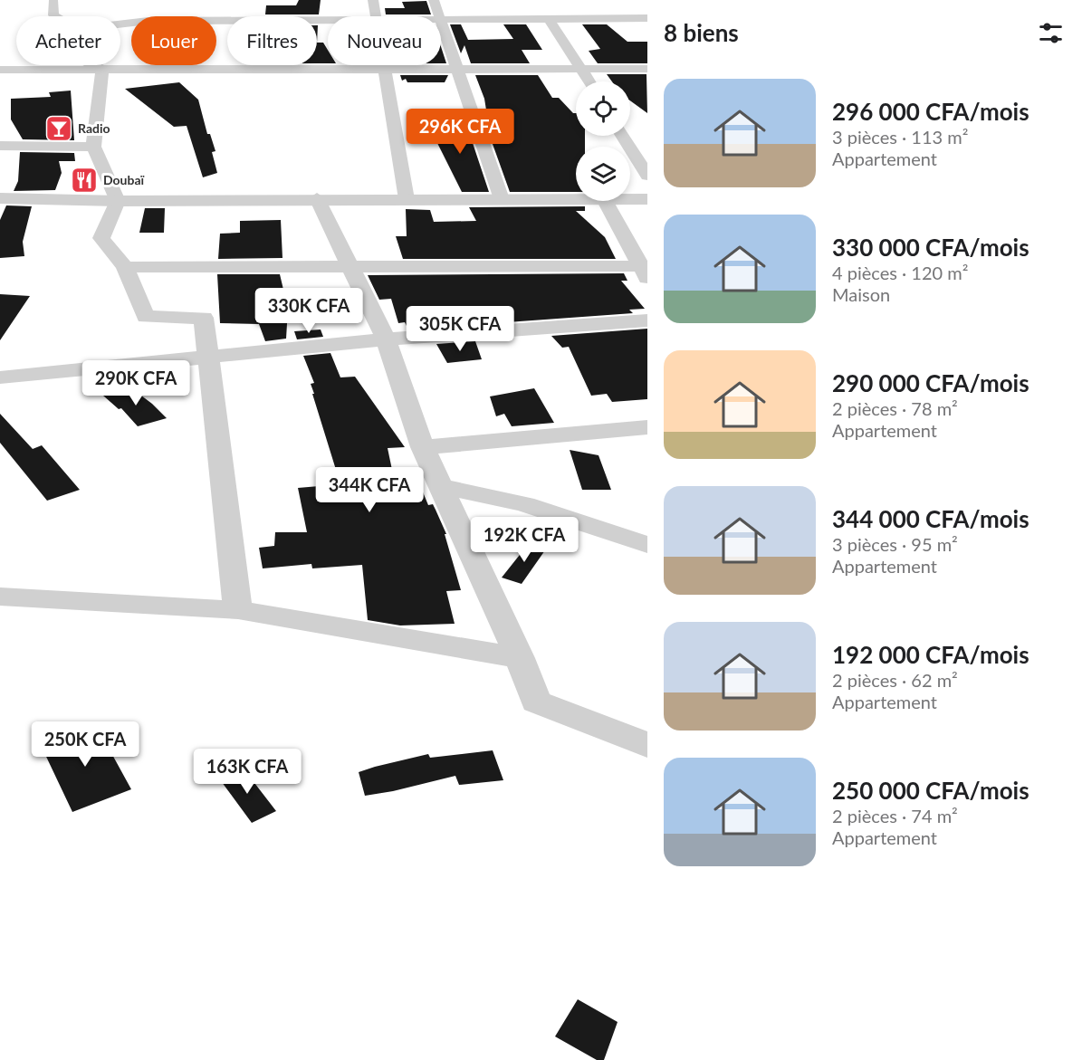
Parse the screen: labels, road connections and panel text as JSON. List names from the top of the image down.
{
  "places": {
    "bar": ["Radio"],
    "restaurant": ["Doubaï"]
  },
  "page": {
    "heading": "8 biens",
    "chip": [
      "Acheter",
      "Louer",
      "Filtres",
      "Nouveau"
    ],
    "list": [
      {
        "name": "296 000 CFA/mois",
        "note": "3 pièces · 113 m² · Appartement"
      },
      {
        "name": "330 000 CFA/mois",
        "note": "4 pièces · 120 m² · Maison"
      },
      {
        "name": "290 000 CFA/mois",
        "note": "2 pièces · 78 m² · Appartement"
      },
      {
        "name": "344 000 CFA/mois",
        "note": "3 pièces · 95 m² · Appartement"
      },
      {
        "name": "192 000 CFA/mois",
        "note": "2 pièces · 62 m² · Appartement"
      },
      {
        "name": "250 000 CFA/mois",
        "note": "2 pièces · 74 m² · Appartement"
      }
    ],
    "price": [
      "296K CFA",
      "330K CFA",
      "305K CFA",
      "290K CFA",
      "344K CFA",
      "192K CFA",
      "250K CFA",
      "163K CFA"
    ]
  }
}
